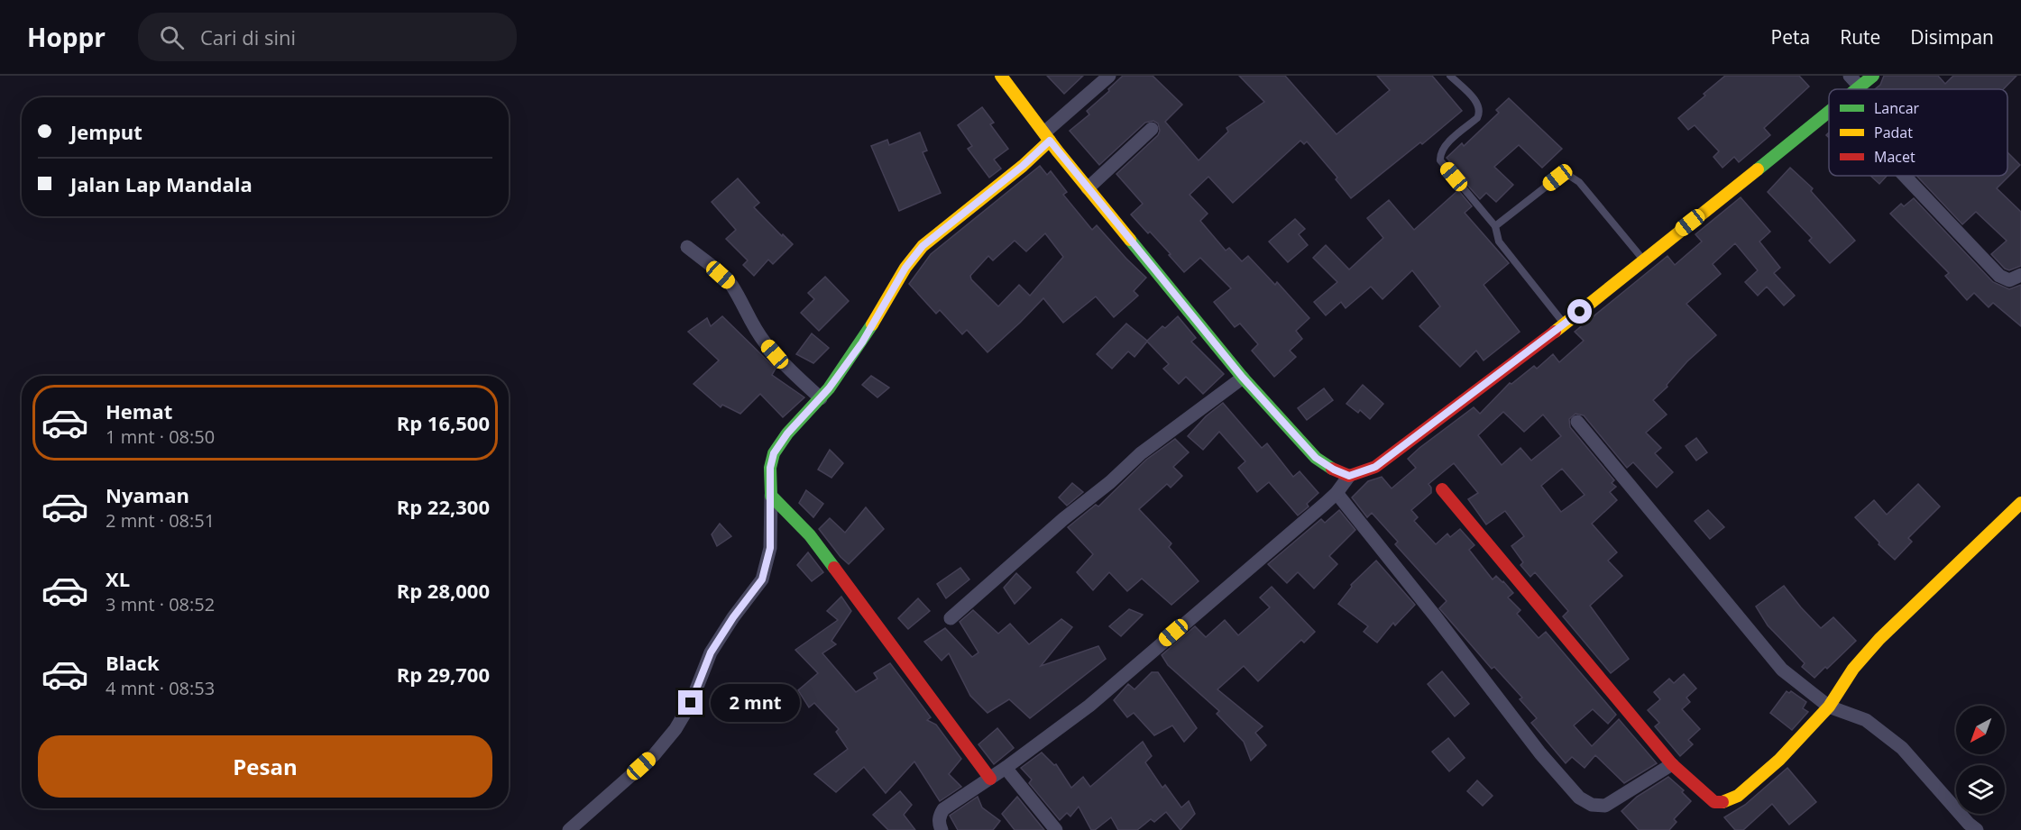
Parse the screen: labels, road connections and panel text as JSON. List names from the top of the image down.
{
  "legend": ["Lancar", "Padat", "Macet"],
  "north": "bottom left",
  "page": {
    "header": "Hoppr",
    "search": "Cari di sini",
    "nav": ["Peta", "Rute", "Disimpan"],
    "banner": ["Jemput", "Jalan Lap Mandala"],
    "list": [
      {
        "name": "Hemat",
        "note": "1 mnt · 08:50",
        "value": "Rp 16,500"
      },
      {
        "name": "Nyaman",
        "note": "2 mnt · 08:51",
        "value": "Rp 22,300"
      },
      {
        "name": "XL",
        "note": "3 mnt · 08:52",
        "value": "Rp 28,000"
      },
      {
        "name": "Black",
        "note": "4 mnt · 08:53",
        "value": "Rp 29,700"
      }
    ],
    "bubble": "2 mnt",
    "buttons": "Pesan"
  }
}
